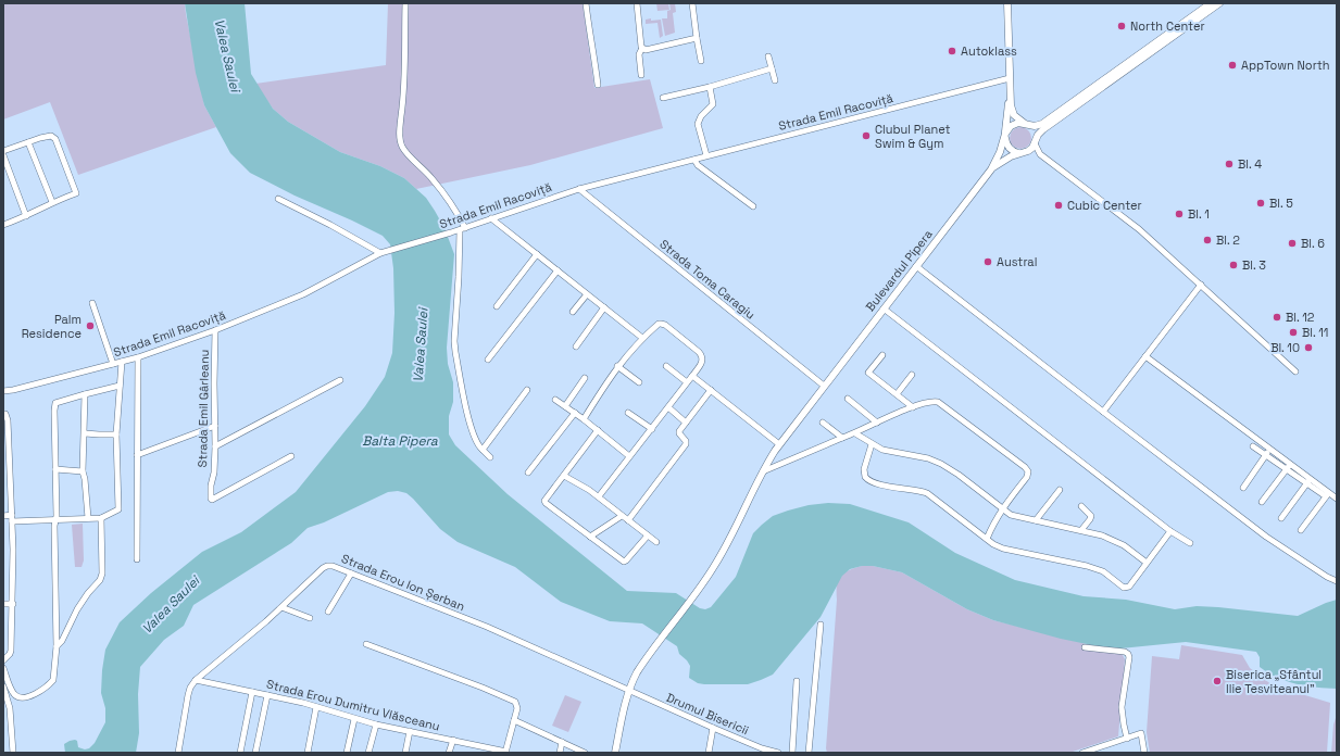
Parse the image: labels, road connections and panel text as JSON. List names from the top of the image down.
{
  "streets": {
    "main road": ["Bulevardul Pipera"],
    "street": [
      "Strada Emil Racoviță",
      "Strada Toma Caragiu",
      "Strada Emil Gârleanu",
      "Strada Erou Ion Șerban",
      "Strada Erou Dumitru Vlăsceanu",
      "Drumul Bisericii"
    ]
  },
  "crossings": [
    ["Strada Emil Racoviță", "Strada Toma Caragiu"],
    ["Strada Emil Racoviță", "Strada Emil Gârleanu"],
    ["Bulevardul Pipera", "Strada Toma Caragiu"],
    ["Bulevardul Pipera", "Strada Erou Ion Șerban"],
    ["Bulevardul Pipera", "Drumul Bisericii"],
    ["Strada Erou Ion Șerban", "Strada Erou Dumitru Vlăsceanu"],
    ["Strada Erou Ion Șerban", "Drumul Bisericii"]
  ],
  "water": ["Valea Saulei", "Balta Pipera"],
  "places": [
    "North Center",
    "Autoklass",
    "AppTown North",
    "Clubul Planet Swim & Gym",
    "Bl. 4",
    "Bl. 5",
    "Cubic Center",
    "Bl. 1",
    "Bl. 2",
    "Bl. 6",
    "Austral",
    "Bl. 3",
    "Bl. 12",
    "Palm Residence",
    "Bl. 11",
    "Bl. 10",
    "Biserica „Sfântul Ilie Tesviteanul”"
  ]
}
